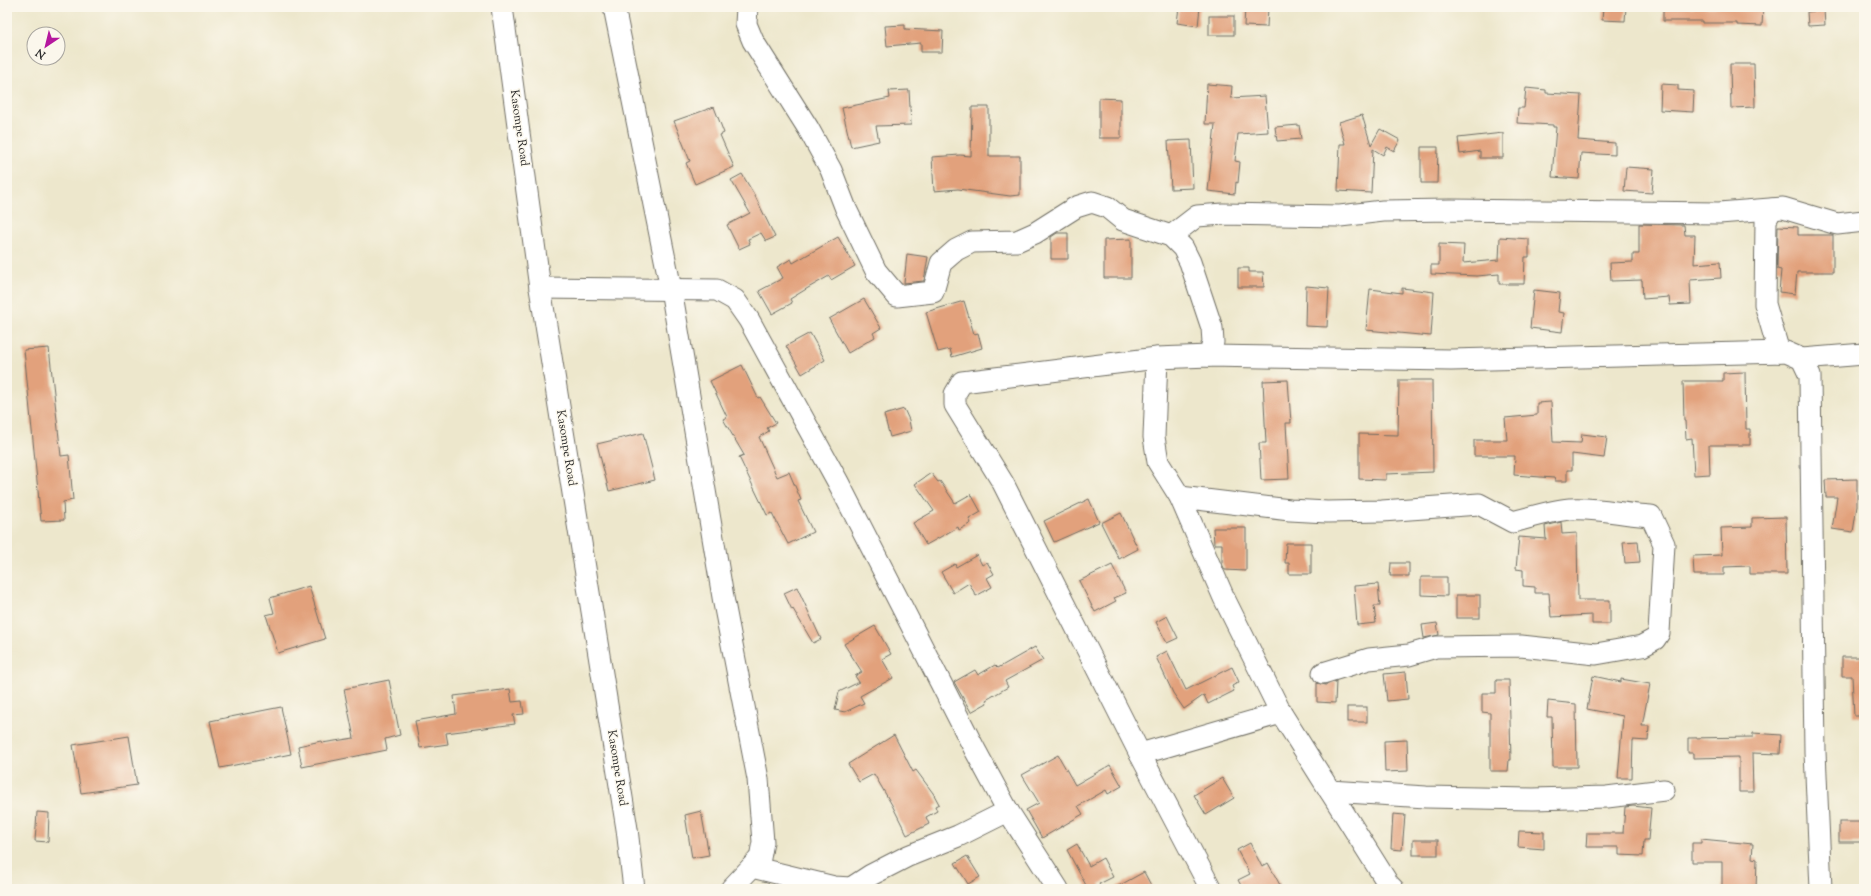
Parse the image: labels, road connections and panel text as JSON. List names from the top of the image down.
{
  "streets": {
    "street": ["Kasompe Road"]
  },
  "north": "bottom left"
}
